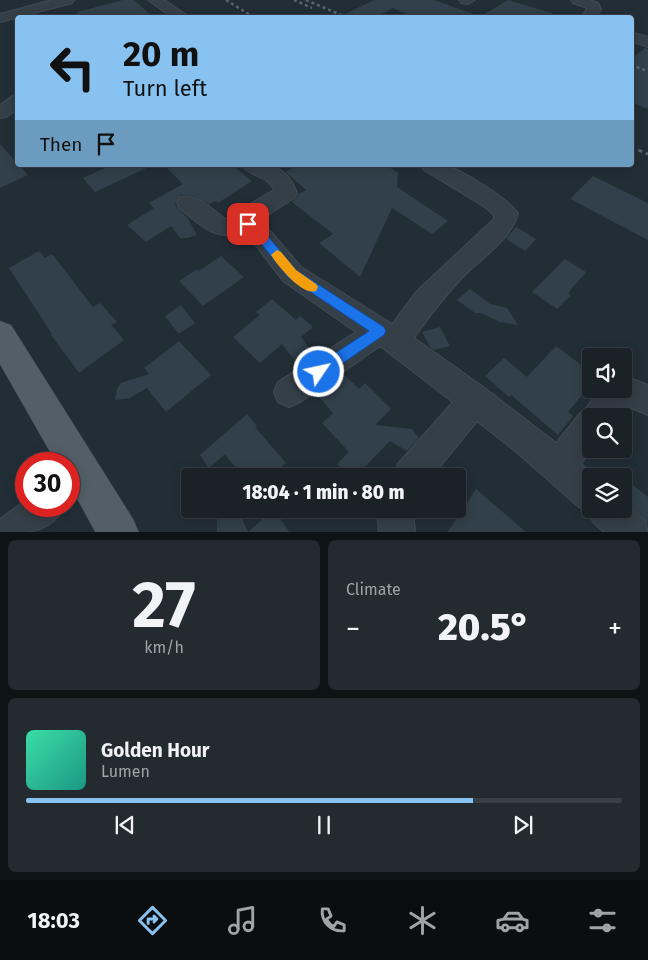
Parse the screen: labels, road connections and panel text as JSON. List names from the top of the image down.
{
  "page": {
    "turn": ["20 m", "Turn left"],
    "then": "Then",
    "limit": "30",
    "trip": "18:04 · 1 min · 80 m",
    "tile": [
      ["27", "km/h"],
      "Climate"
    ],
    "heat": ["−", "20.5°", "+"],
    "song": ["Golden Hour", "Lumen"],
    "tabs": "18:03"
  }
}
